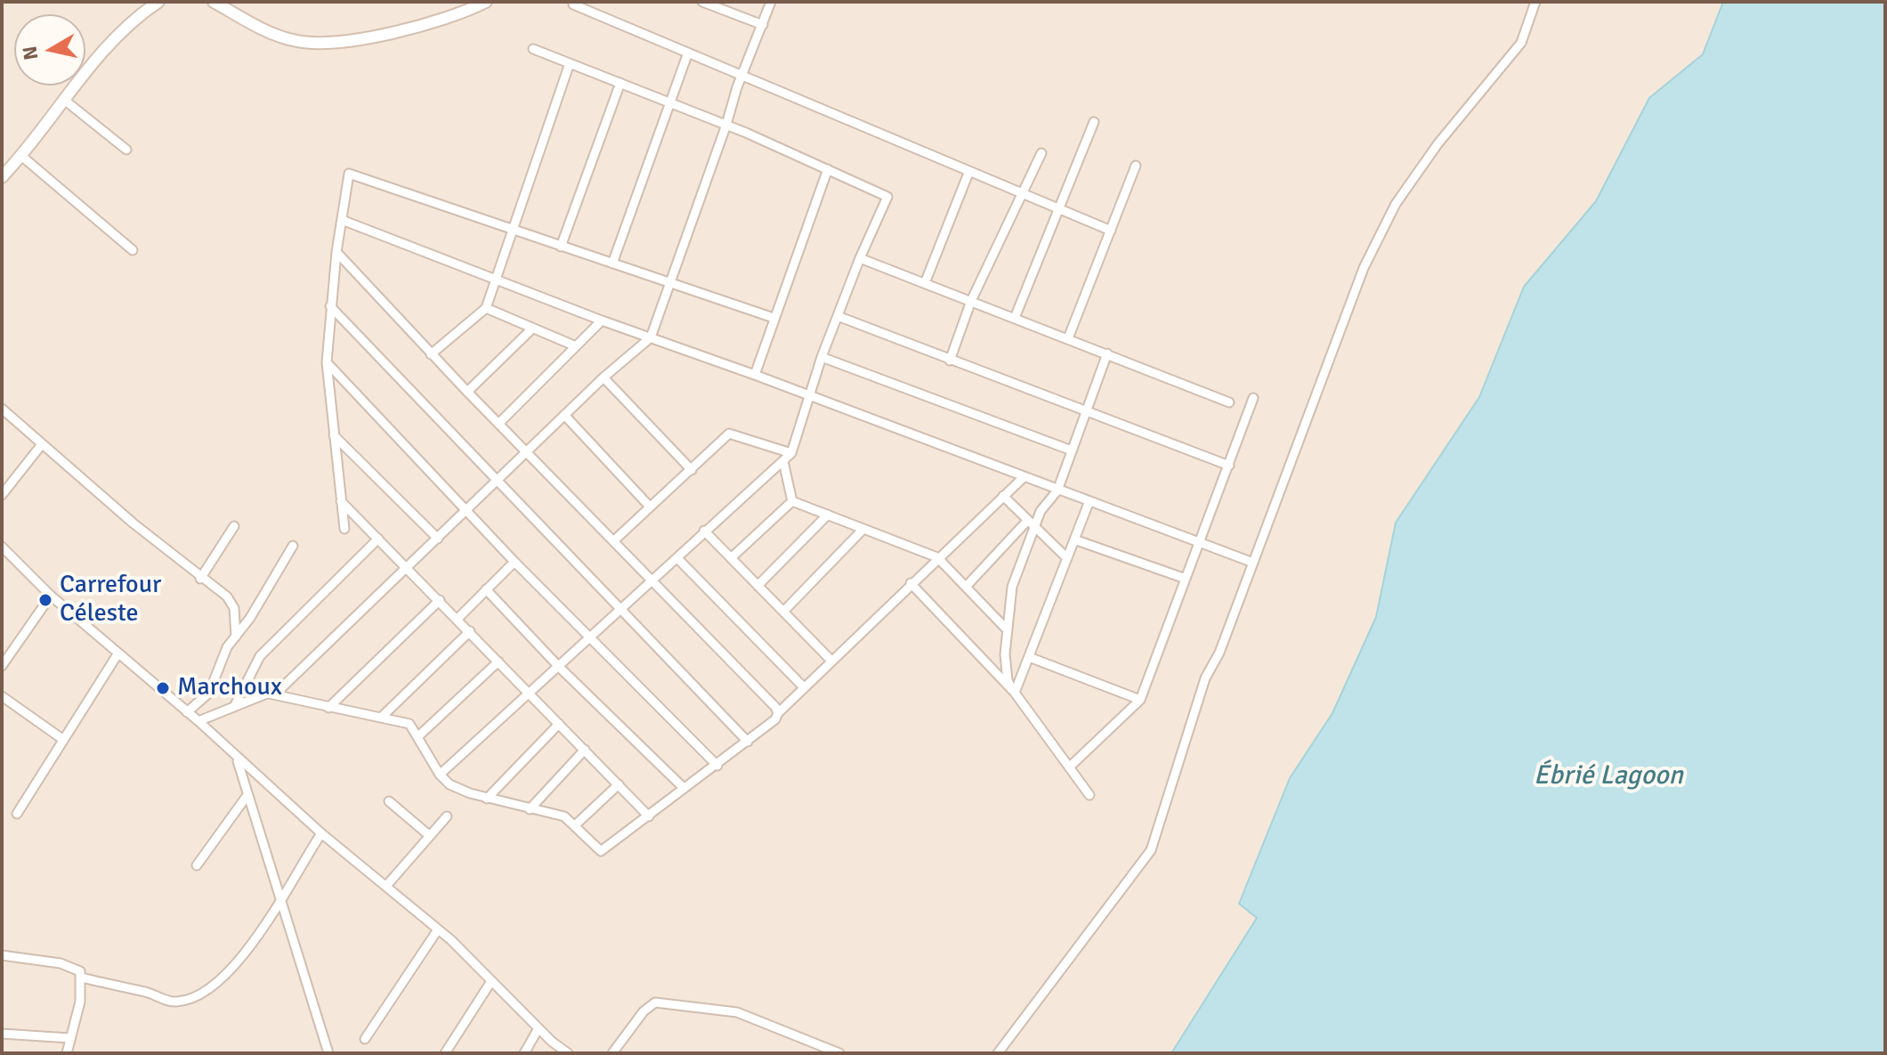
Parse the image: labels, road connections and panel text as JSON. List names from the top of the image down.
{
  "water": ["Ébrié Lagoon"],
  "places": ["Carrefour Céleste", "Marchoux"],
  "north": "left"
}
